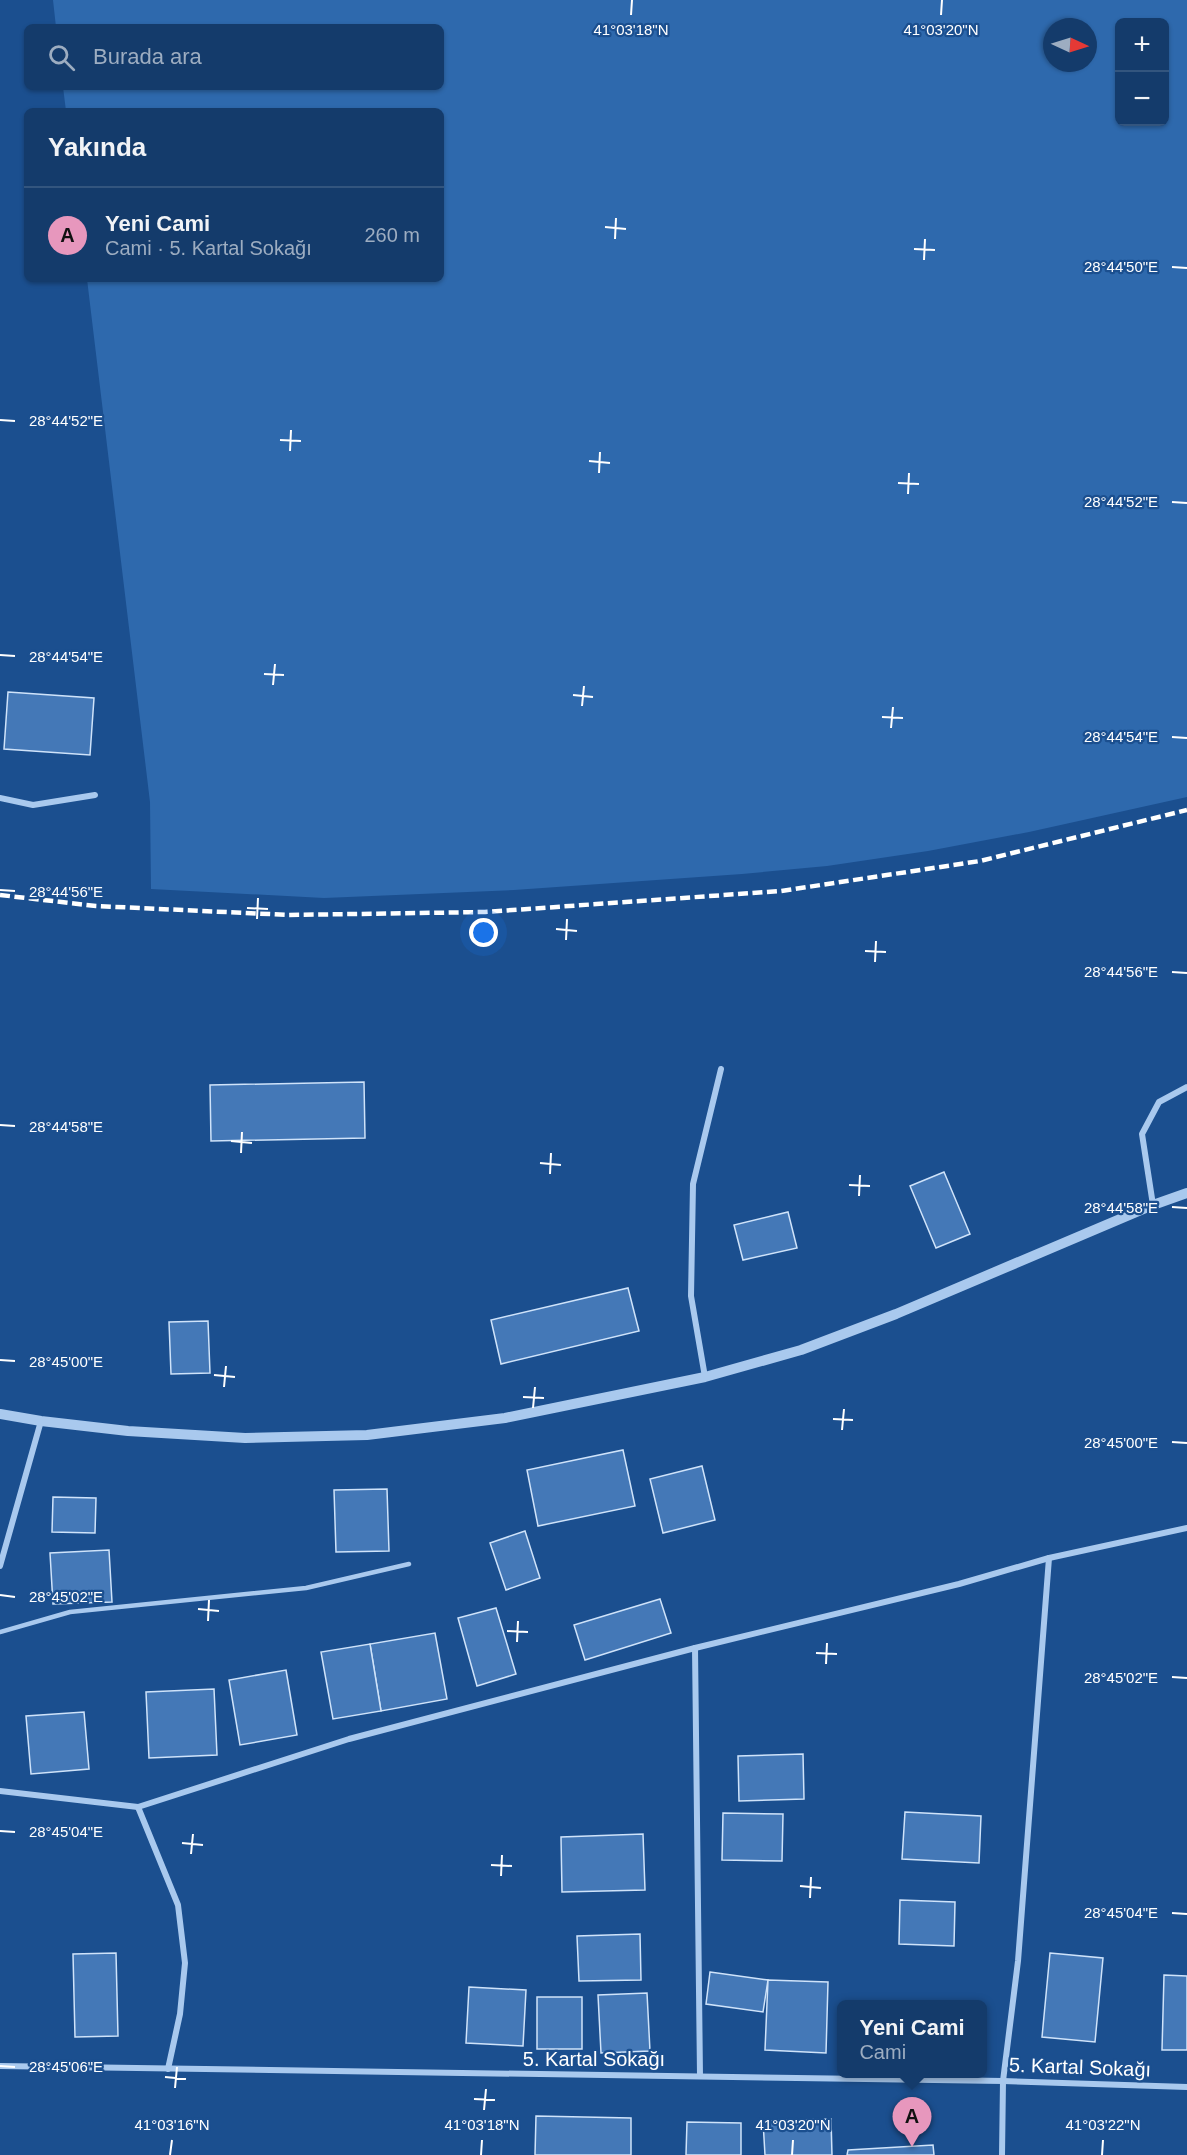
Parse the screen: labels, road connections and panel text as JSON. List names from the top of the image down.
{
  "streets": {
    "street": ["5. Kartal Sokağı"]
  },
  "north": "right",
  "page": {
    "map_buttons": ["+", "−"],
    "search": "Burada ara",
    "heading": "Yakında",
    "list": [
      {
        "mark": "A",
        "name": "Yeni Cami",
        "note": "Cami · 5. Kartal Sokağı",
        "value": "260 m"
      }
    ],
    "popup": ["Yeni Cami", "Cami"],
    "pins": "A"
  },
  "coordinates": [
    "41°03'18\"N",
    "41°03'20\"N",
    "28°44'50\"E",
    "28°44'52\"E",
    "28°44'54\"E",
    "28°44'56\"E",
    "28°44'58\"E",
    "28°45'00\"E",
    "28°45'02\"E",
    "28°45'04\"E",
    "28°45'06\"E",
    "41°03'16\"N",
    "41°03'22\"N"
  ]
}
